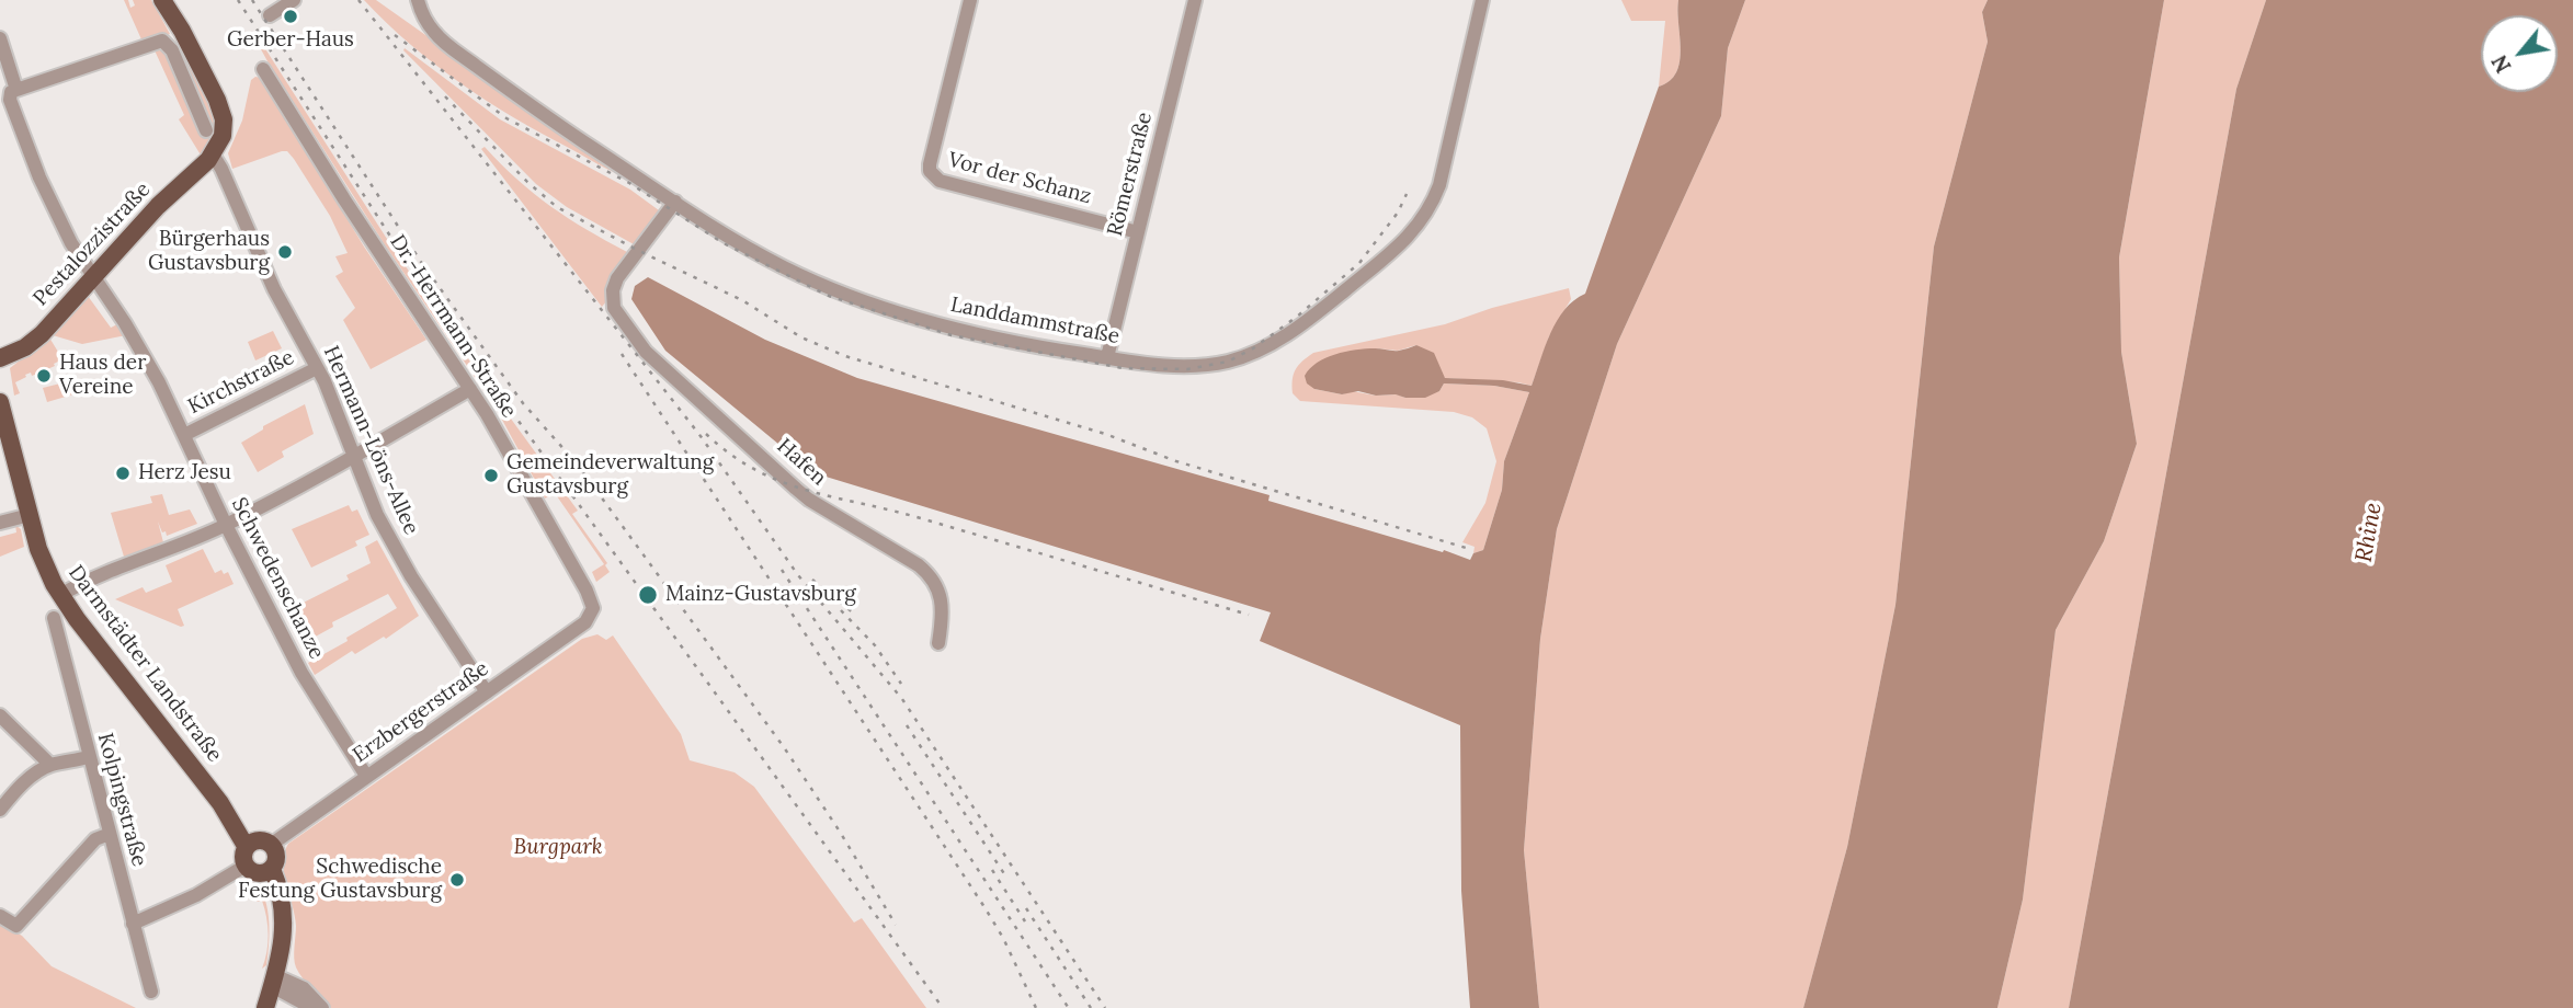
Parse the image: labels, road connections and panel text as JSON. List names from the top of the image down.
{
  "streets": {
    "main road": ["Pestalozzistraße", "Darmstädter Landstraße"],
    "street": [
      "Römerstraße",
      "Vor der Schanz",
      "Landdammstraße",
      "Dr.-Herrmann-Straße",
      "Kirchstraße",
      "Hermann-Löns-Allee",
      "Hafen",
      "Schwedenschanze",
      "Erzbergerstraße",
      "Kolpingstraße"
    ]
  },
  "crossings": [
    ["Römerstraße", "Vor der Schanz"],
    ["Römerstraße", "Landdammstraße"],
    ["Pestalozzistraße", "Hermann-Löns-Allee"],
    ["Pestalozzistraße", "Schwedenschanze"],
    ["Landdammstraße", "Hafen"],
    ["Dr.-Herrmann-Straße", "Erzbergerstraße"],
    ["Kirchstraße", "Hermann-Löns-Allee"],
    ["Kirchstraße", "Schwedenschanze"],
    ["Hermann-Löns-Allee", "Erzbergerstraße"],
    ["Schwedenschanze", "Erzbergerstraße"],
    ["Darmstädter Landstraße", "Erzbergerstraße"]
  ],
  "water": ["Rhine"],
  "parks": ["Burgpark"],
  "places": [
    "Gerber-Haus",
    "Bürgerhaus Gustavsburg",
    "Haus der Vereine",
    "Herz Jesu",
    "Gemeindeverwaltung Gustavsburg",
    "Mainz-Gustavsburg",
    "Schwedische Festung Gustavsburg"
  ],
  "north": "bottom left"
}
